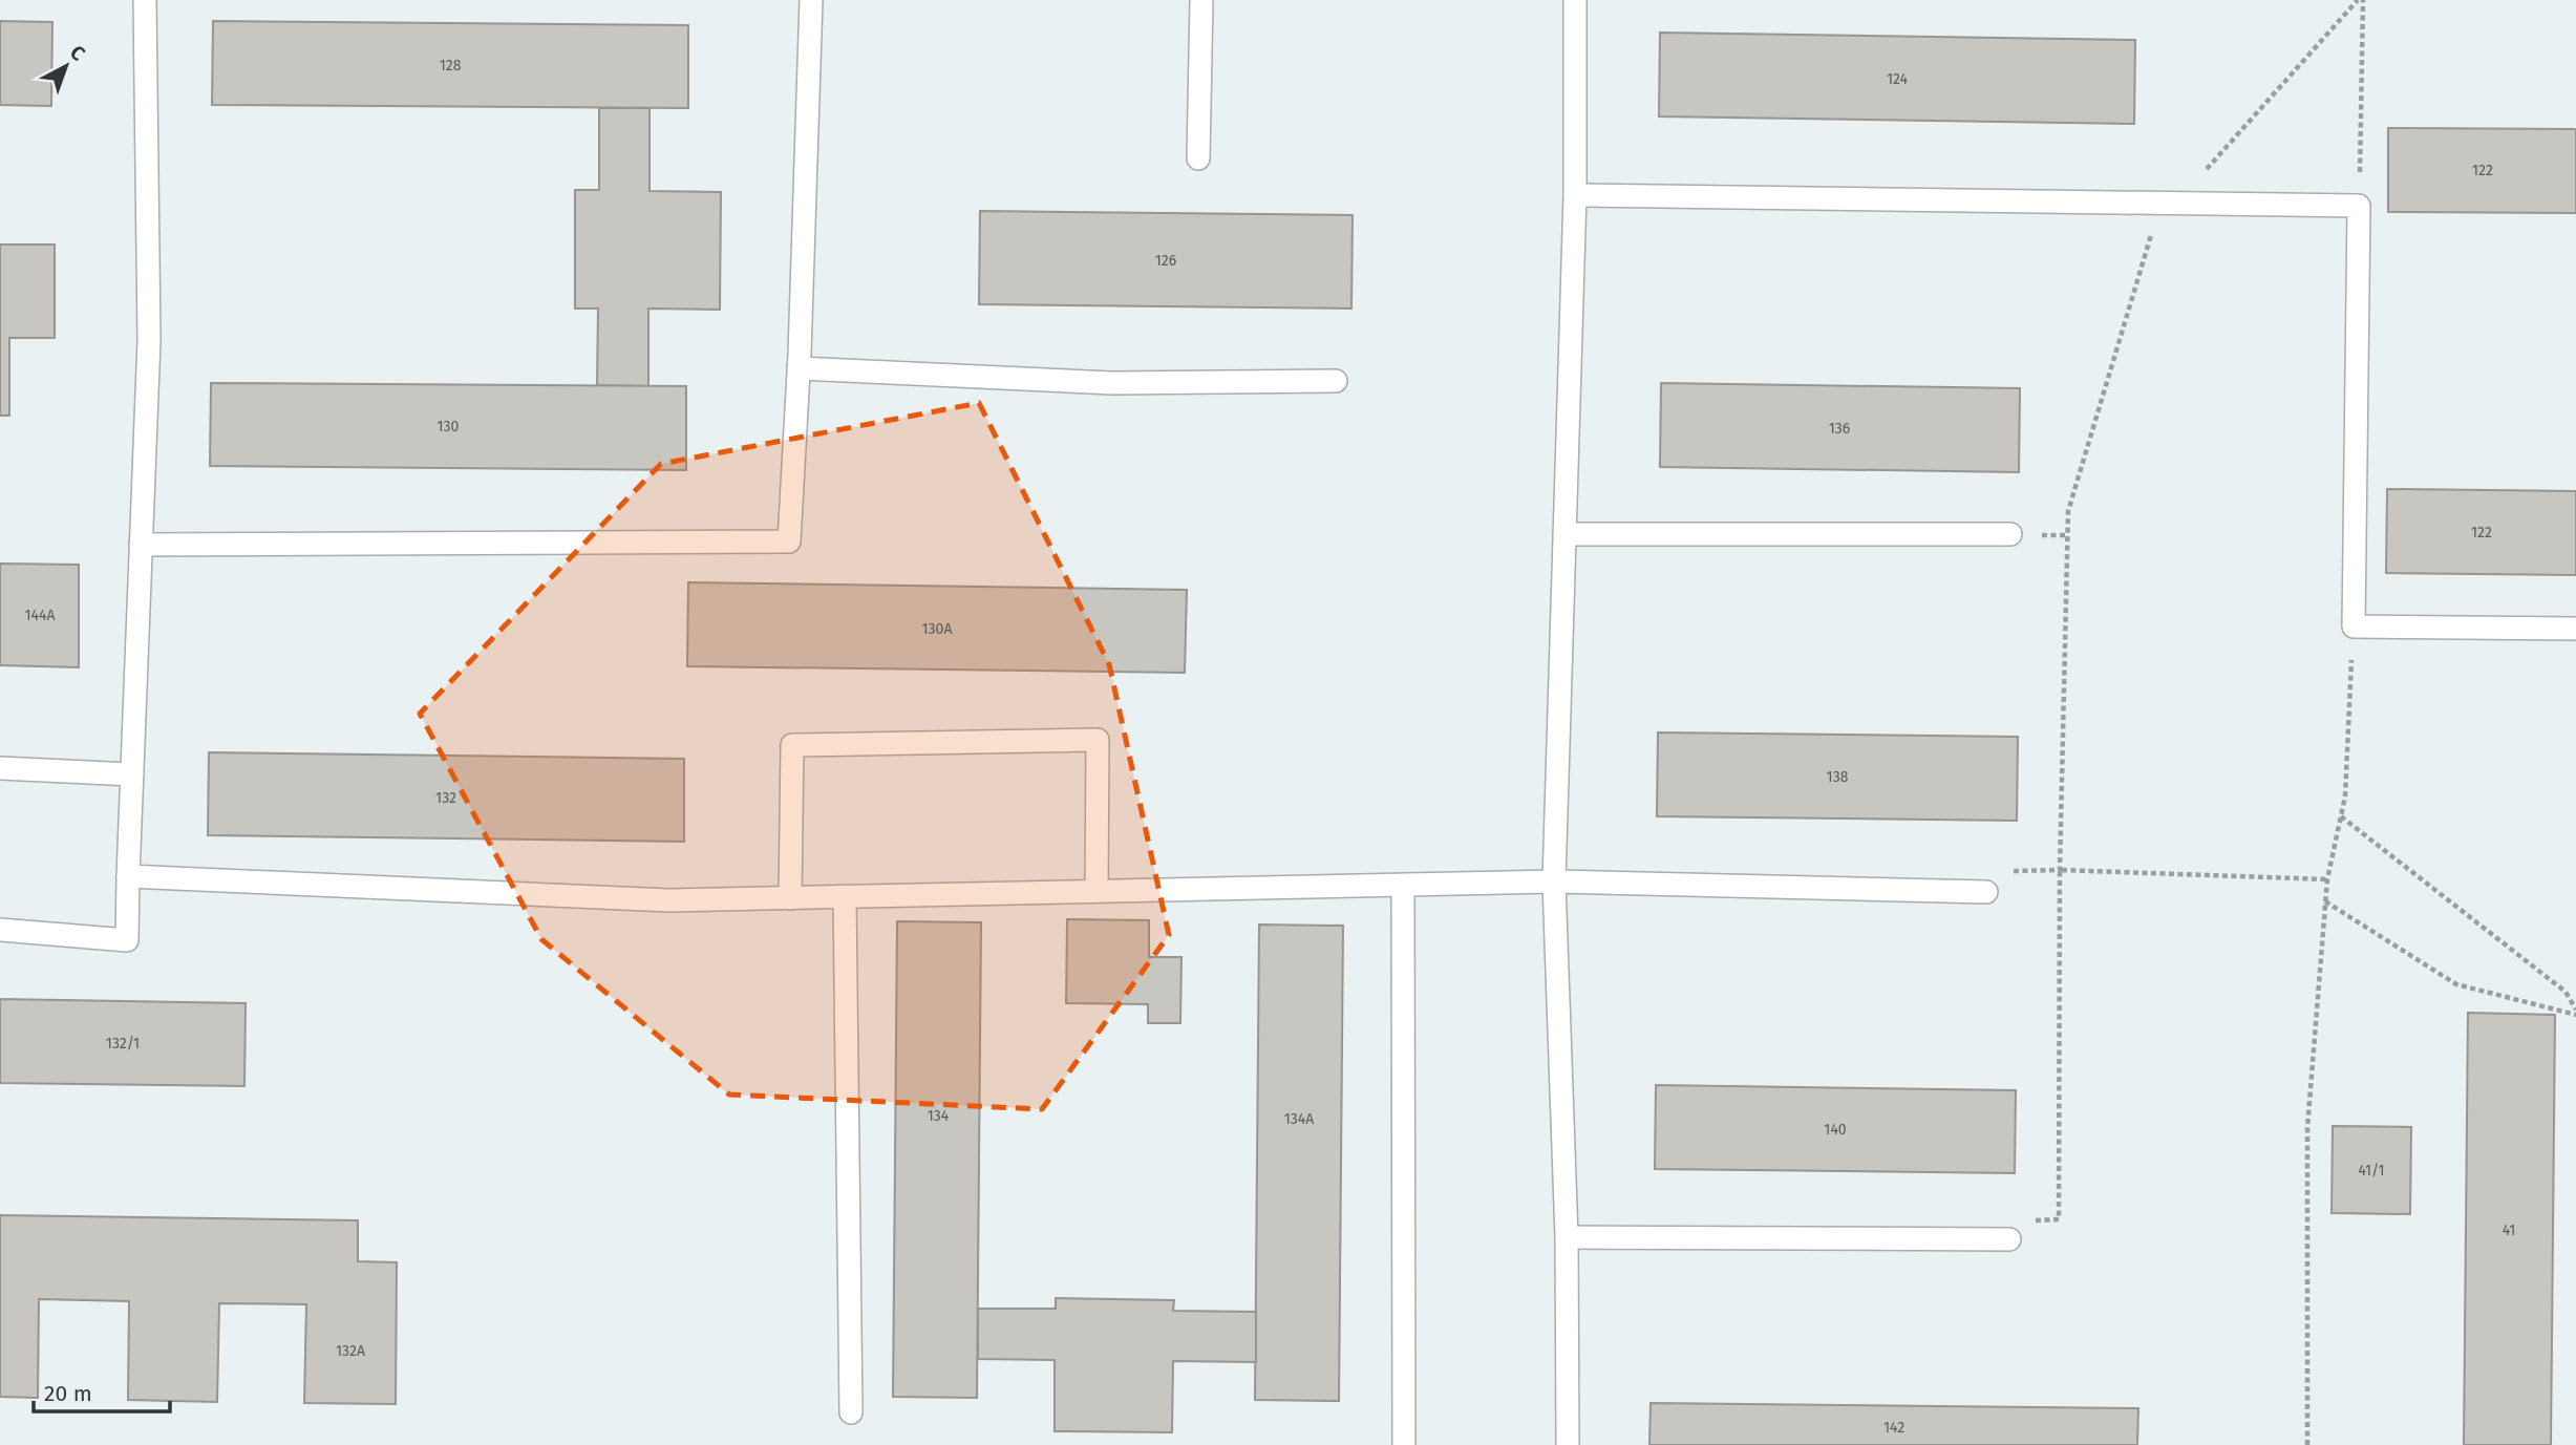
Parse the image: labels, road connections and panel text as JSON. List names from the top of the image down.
{
  "house_numbers": [
    "128",
    "124",
    "122",
    "126",
    "130",
    "136",
    "122",
    "144А",
    "130А",
    "138",
    "132",
    "132/1",
    "134",
    "134А",
    "140",
    "41/1",
    "41",
    "132А",
    "142"
  ],
  "scale_bar": "20 m",
  "north": "top right"
}
